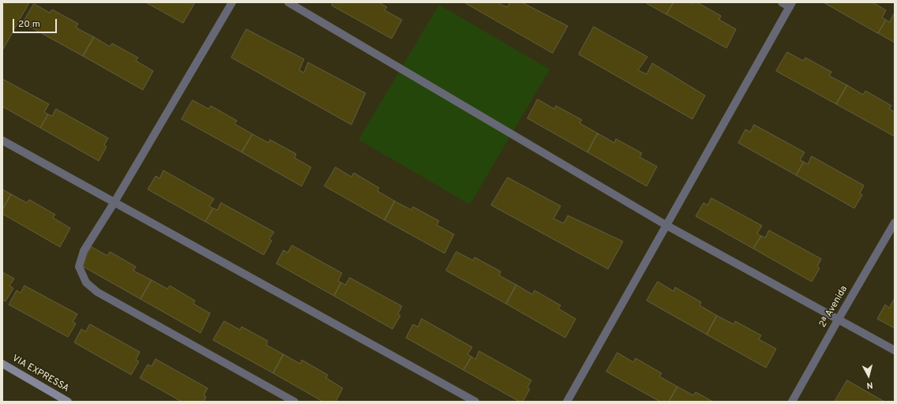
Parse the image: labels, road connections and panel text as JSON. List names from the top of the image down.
{
  "streets": {
    "main road": ["VIA EXPRESSA"],
    "street": ["2ª Avenida"]
  },
  "scale_bar": "20 m",
  "north": "bottom"
}
